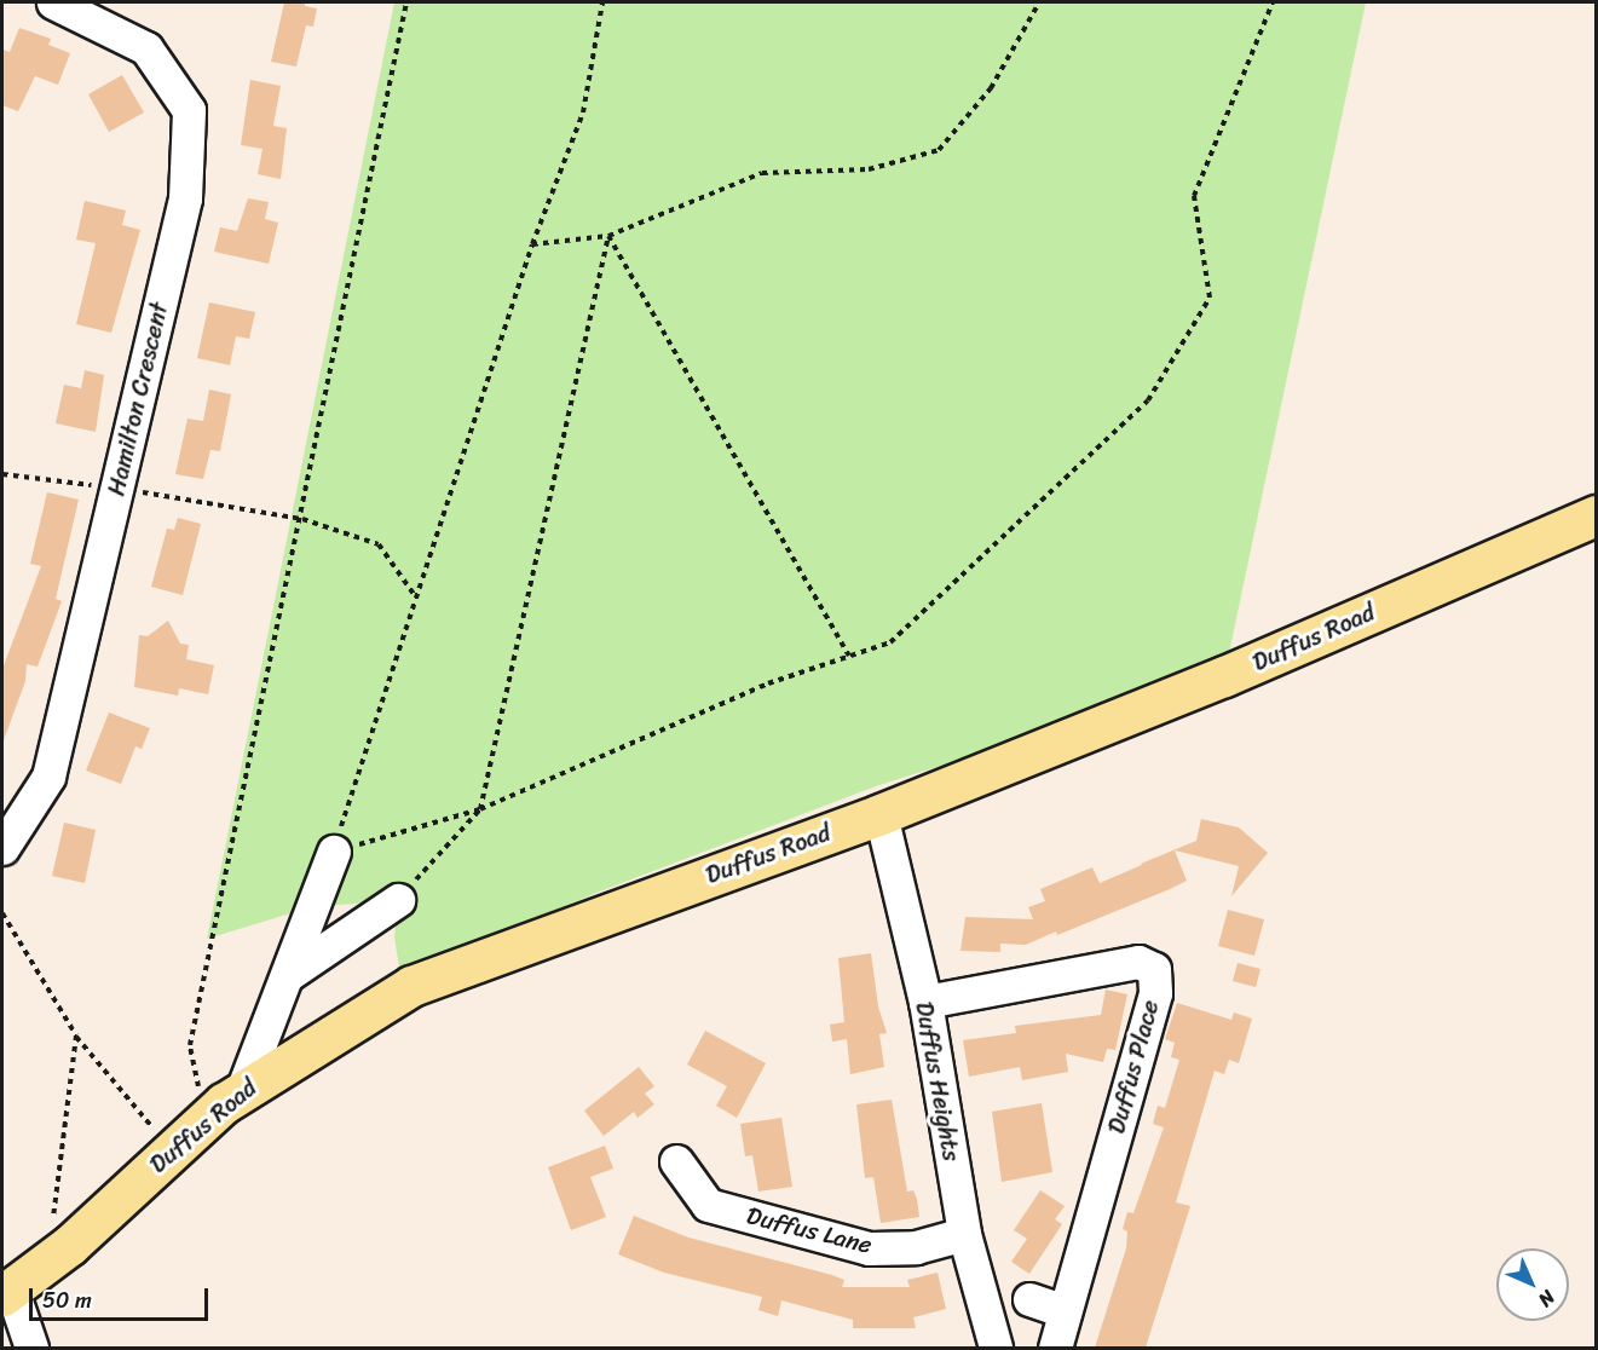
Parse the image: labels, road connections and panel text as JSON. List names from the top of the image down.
{
  "streets": {
    "main road": ["Duffus Road"],
    "street": [
      "Hamilton Crescent",
      "Duffus Place",
      "Duffus Heights",
      "Duffus Lane"
    ]
  },
  "crossings": [
    ["Duffus Road", "Duffus Heights"],
    ["Duffus Place", "Duffus Heights"],
    ["Duffus Heights", "Duffus Lane"]
  ],
  "scale_bar": "50 m",
  "north": "bottom right"
}
